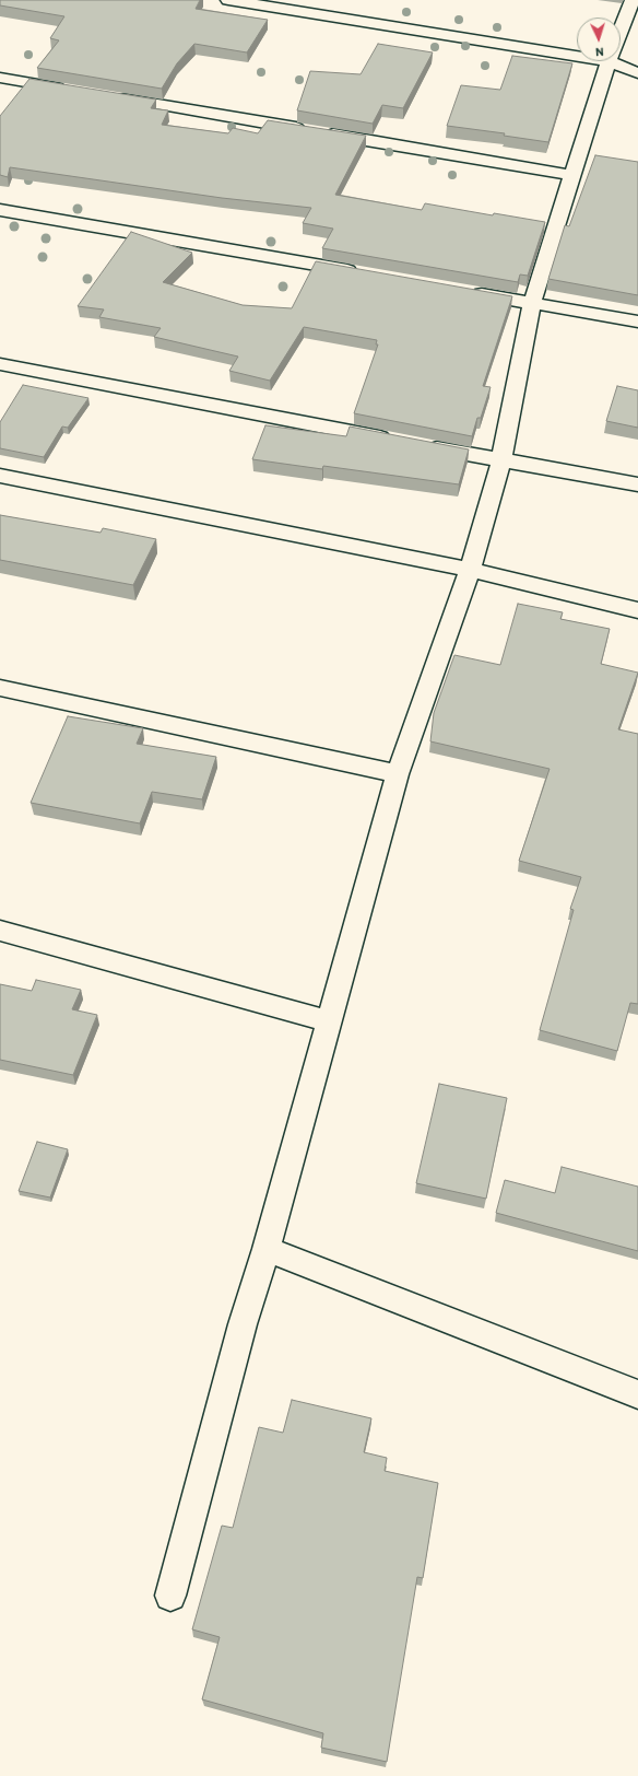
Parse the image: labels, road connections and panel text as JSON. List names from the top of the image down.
{
  "north": "bottom"
}
